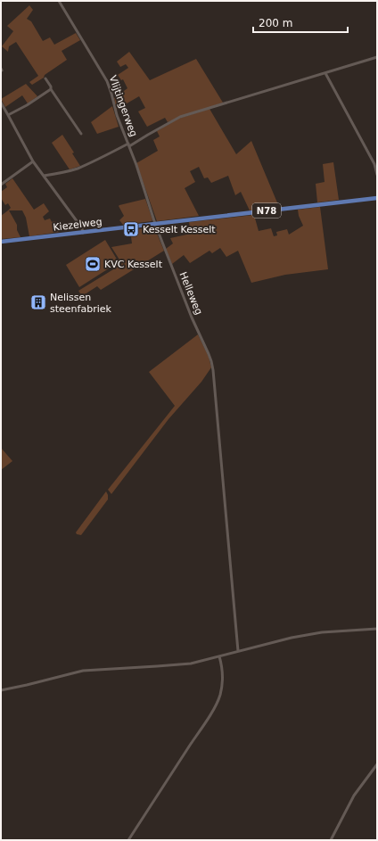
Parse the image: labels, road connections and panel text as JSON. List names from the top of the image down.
{
  "streets": {
    "main road": ["N78", "Kiezelweg"],
    "street": ["Vlijtingerweg", "Helleweg"]
  },
  "crossings": [
    ["Vlijtingerweg", "N78"],
    ["Vlijtingerweg", "Kiezelweg"],
    ["Vlijtingerweg", "Helleweg"],
    ["N78", "Kiezelweg"],
    ["N78", "Helleweg"],
    ["Kiezelweg", "Helleweg"]
  ],
  "places": {
    "bus stop": ["Kesselt Kesselt"],
    "sports": ["KVC Kesselt"],
    "building": ["Nelissen steenfabriek"]
  },
  "scale_bar": "200 m"
}
